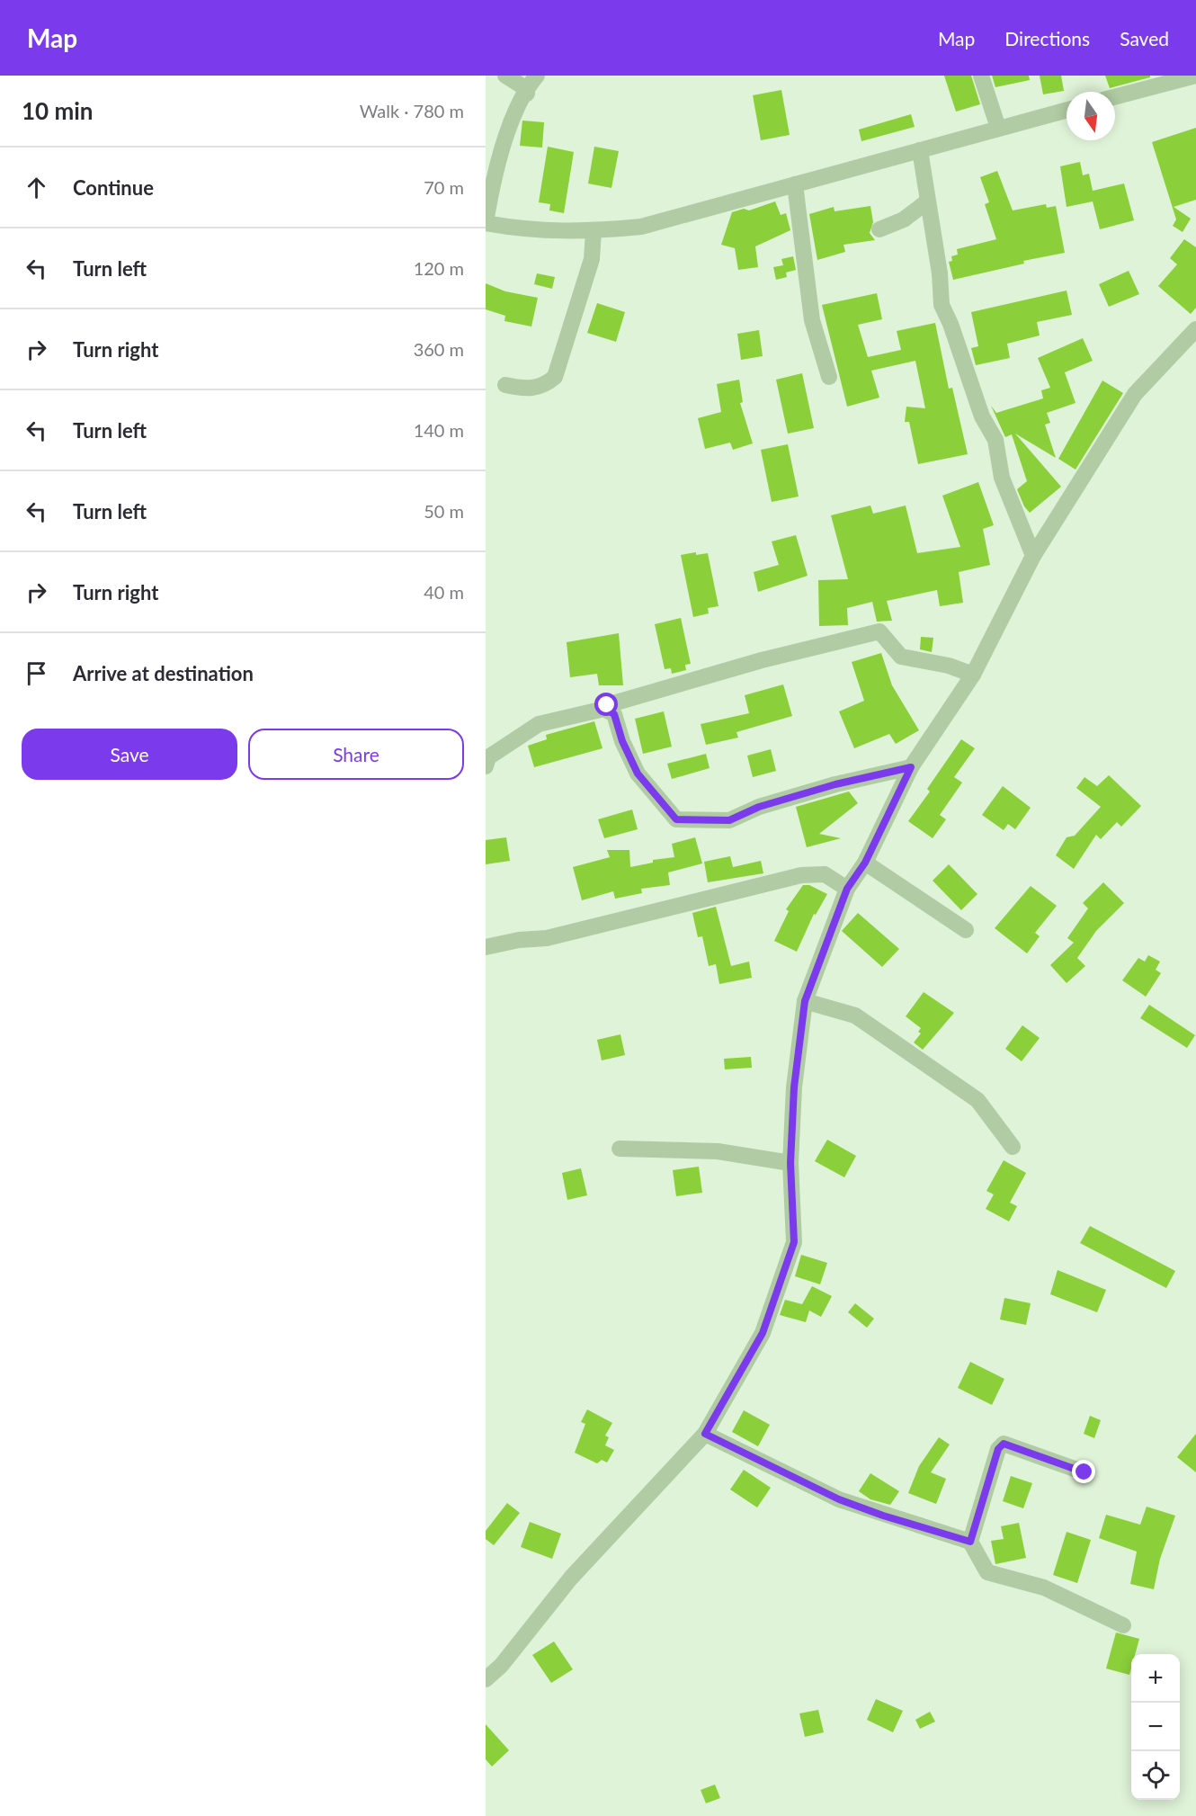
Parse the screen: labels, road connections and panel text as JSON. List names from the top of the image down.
{
  "north": "bottom",
  "page": {
    "header": "Map",
    "nav": ["Map", "Directions", "Saved"],
    "heading": ["10 min", "Walk · 780 m"],
    "list": [
      ["Continue", "70 m"],
      ["Turn left", "120 m"],
      ["Turn right", "360 m"],
      ["Turn left", "140 m"],
      ["Turn left", "50 m"],
      ["Turn right", "40 m"],
      "Arrive at destination"
    ],
    "buttons": ["Save", "Share"],
    "map_buttons": ["+", "−"]
  }
}
